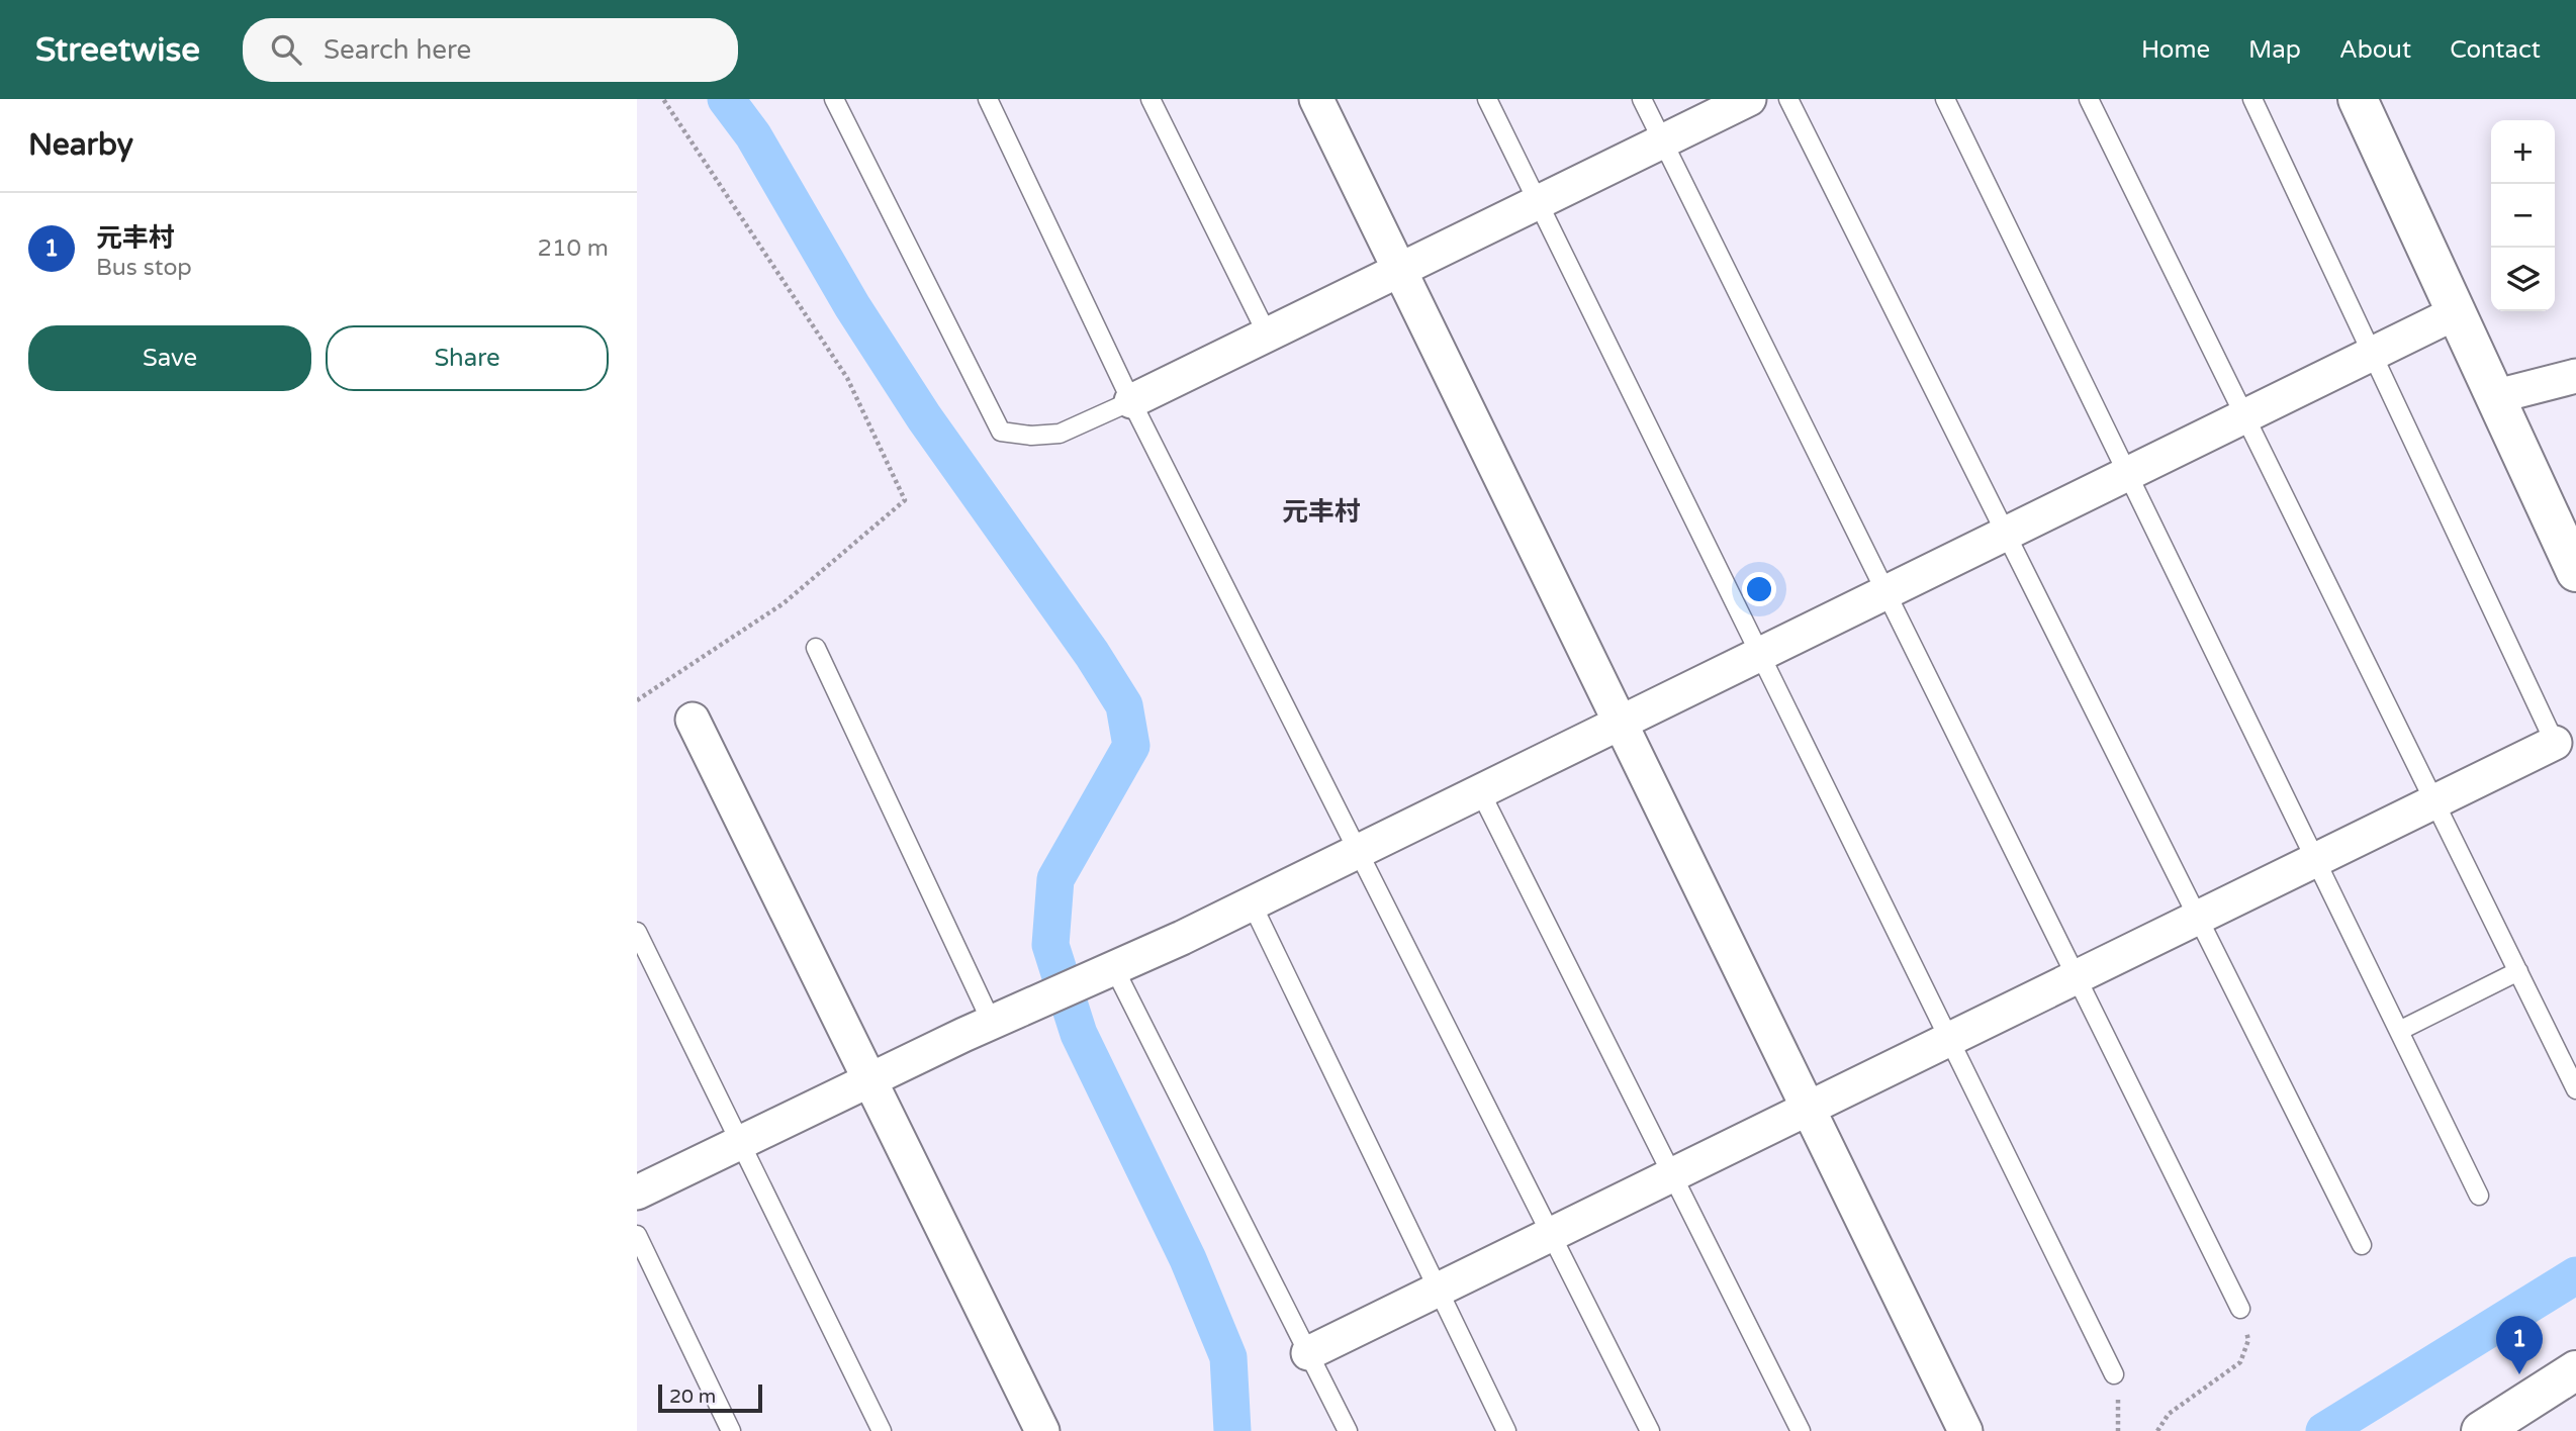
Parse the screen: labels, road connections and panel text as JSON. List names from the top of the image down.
{
  "districts": ["元丰村"],
  "scale_bar": "20 m",
  "page": {
    "header": "Streetwise",
    "search": "Search here",
    "nav": [
      "Home",
      "Map",
      "About",
      "Contact"
    ],
    "heading": "Nearby",
    "map_buttons": ["+", "−"],
    "list": [
      {
        "mark": "1",
        "name": "元丰村",
        "note": "Bus stop",
        "value": "210 m"
      }
    ],
    "buttons": ["Save", "Share"],
    "pins": "1",
    "scale": "20 m"
  }
}
